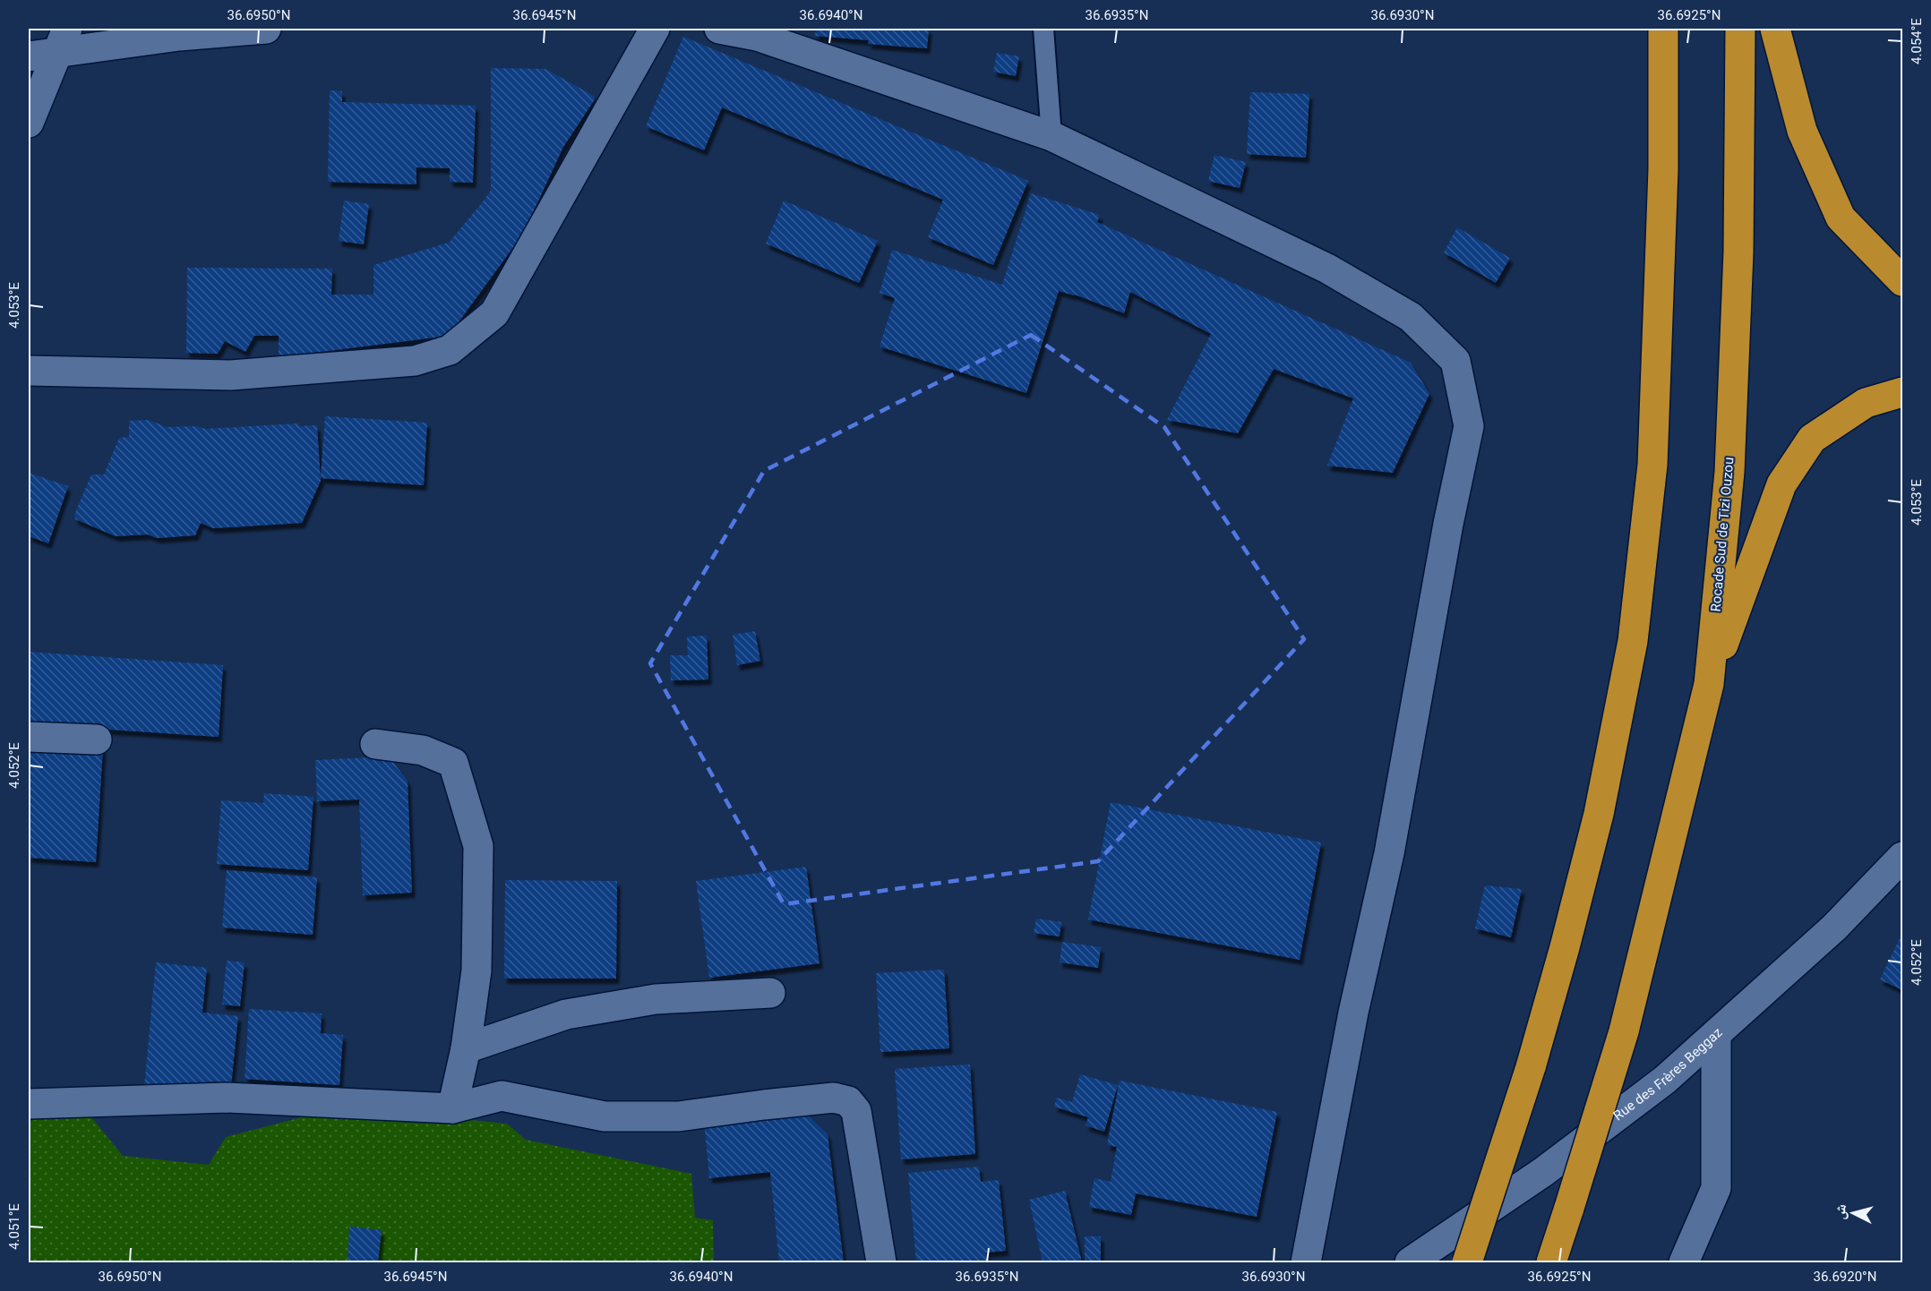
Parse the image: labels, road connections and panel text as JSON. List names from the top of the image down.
{
  "streets": {
    "highway": ["Rocade Sud de Tizi Ouzou"],
    "street": ["Rue des Frères Beggaz"]
  },
  "north": "left",
  "coordinates": [
    "36.6950°N",
    "36.6945°N",
    "36.6940°N",
    "36.6935°N",
    "36.6930°N",
    "36.6925°N",
    "4.054°E",
    "4.053°E",
    "4.052°E",
    "4.051°E",
    "36.6920°N"
  ]
}
